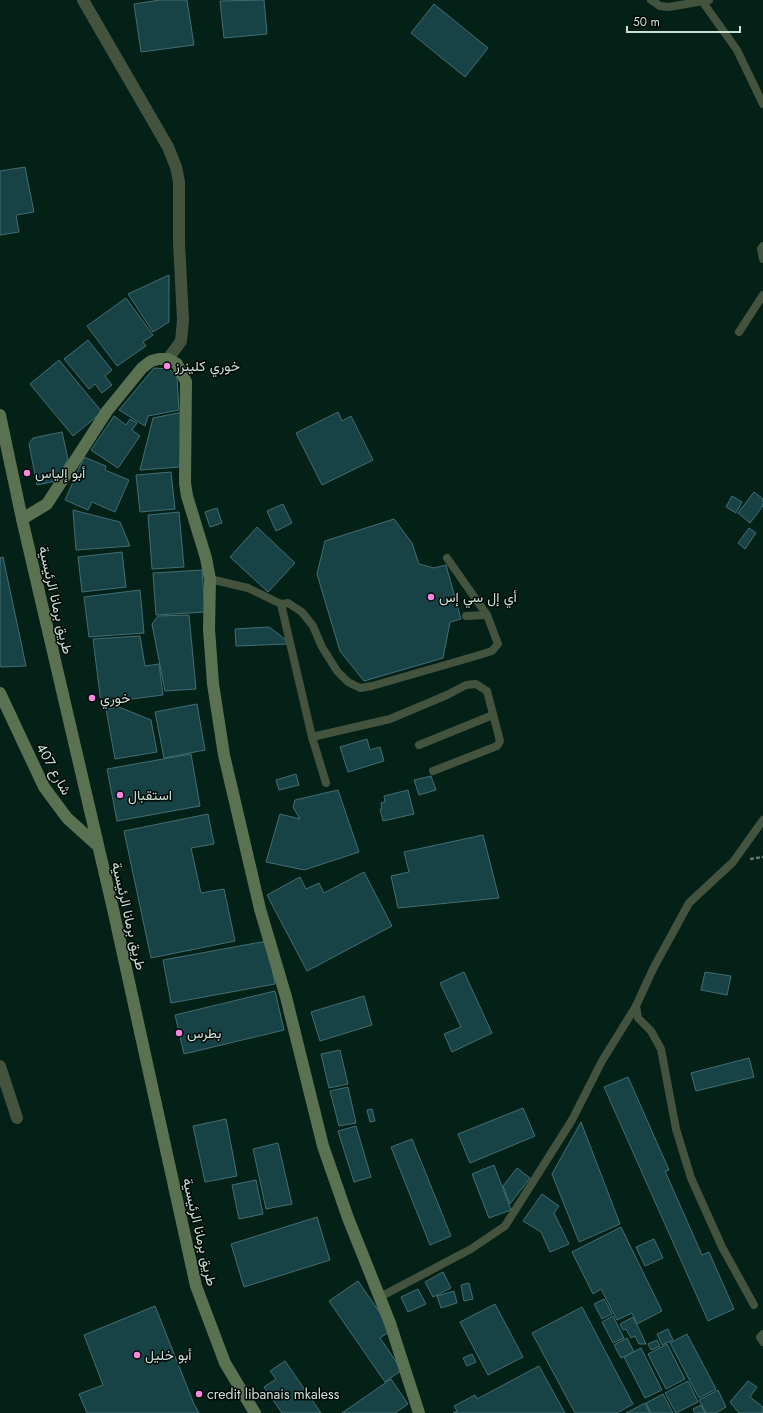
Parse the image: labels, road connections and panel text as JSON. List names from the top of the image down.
{
  "streets": {
    "street": ["طريق برمانا الرئيسية", "شارع 407"]
  },
  "crossings": [
    ["طريق برمانا الرئيسية", "شارع 407"]
  ],
  "places": [
    "خوري كلينرز",
    "أبو إلياس",
    "أي إل سي إس",
    "خوري",
    "استقبال",
    "بطرس",
    "أبو خليل",
    "credit libanais mkaless"
  ],
  "scale_bar": "50 m"
}
